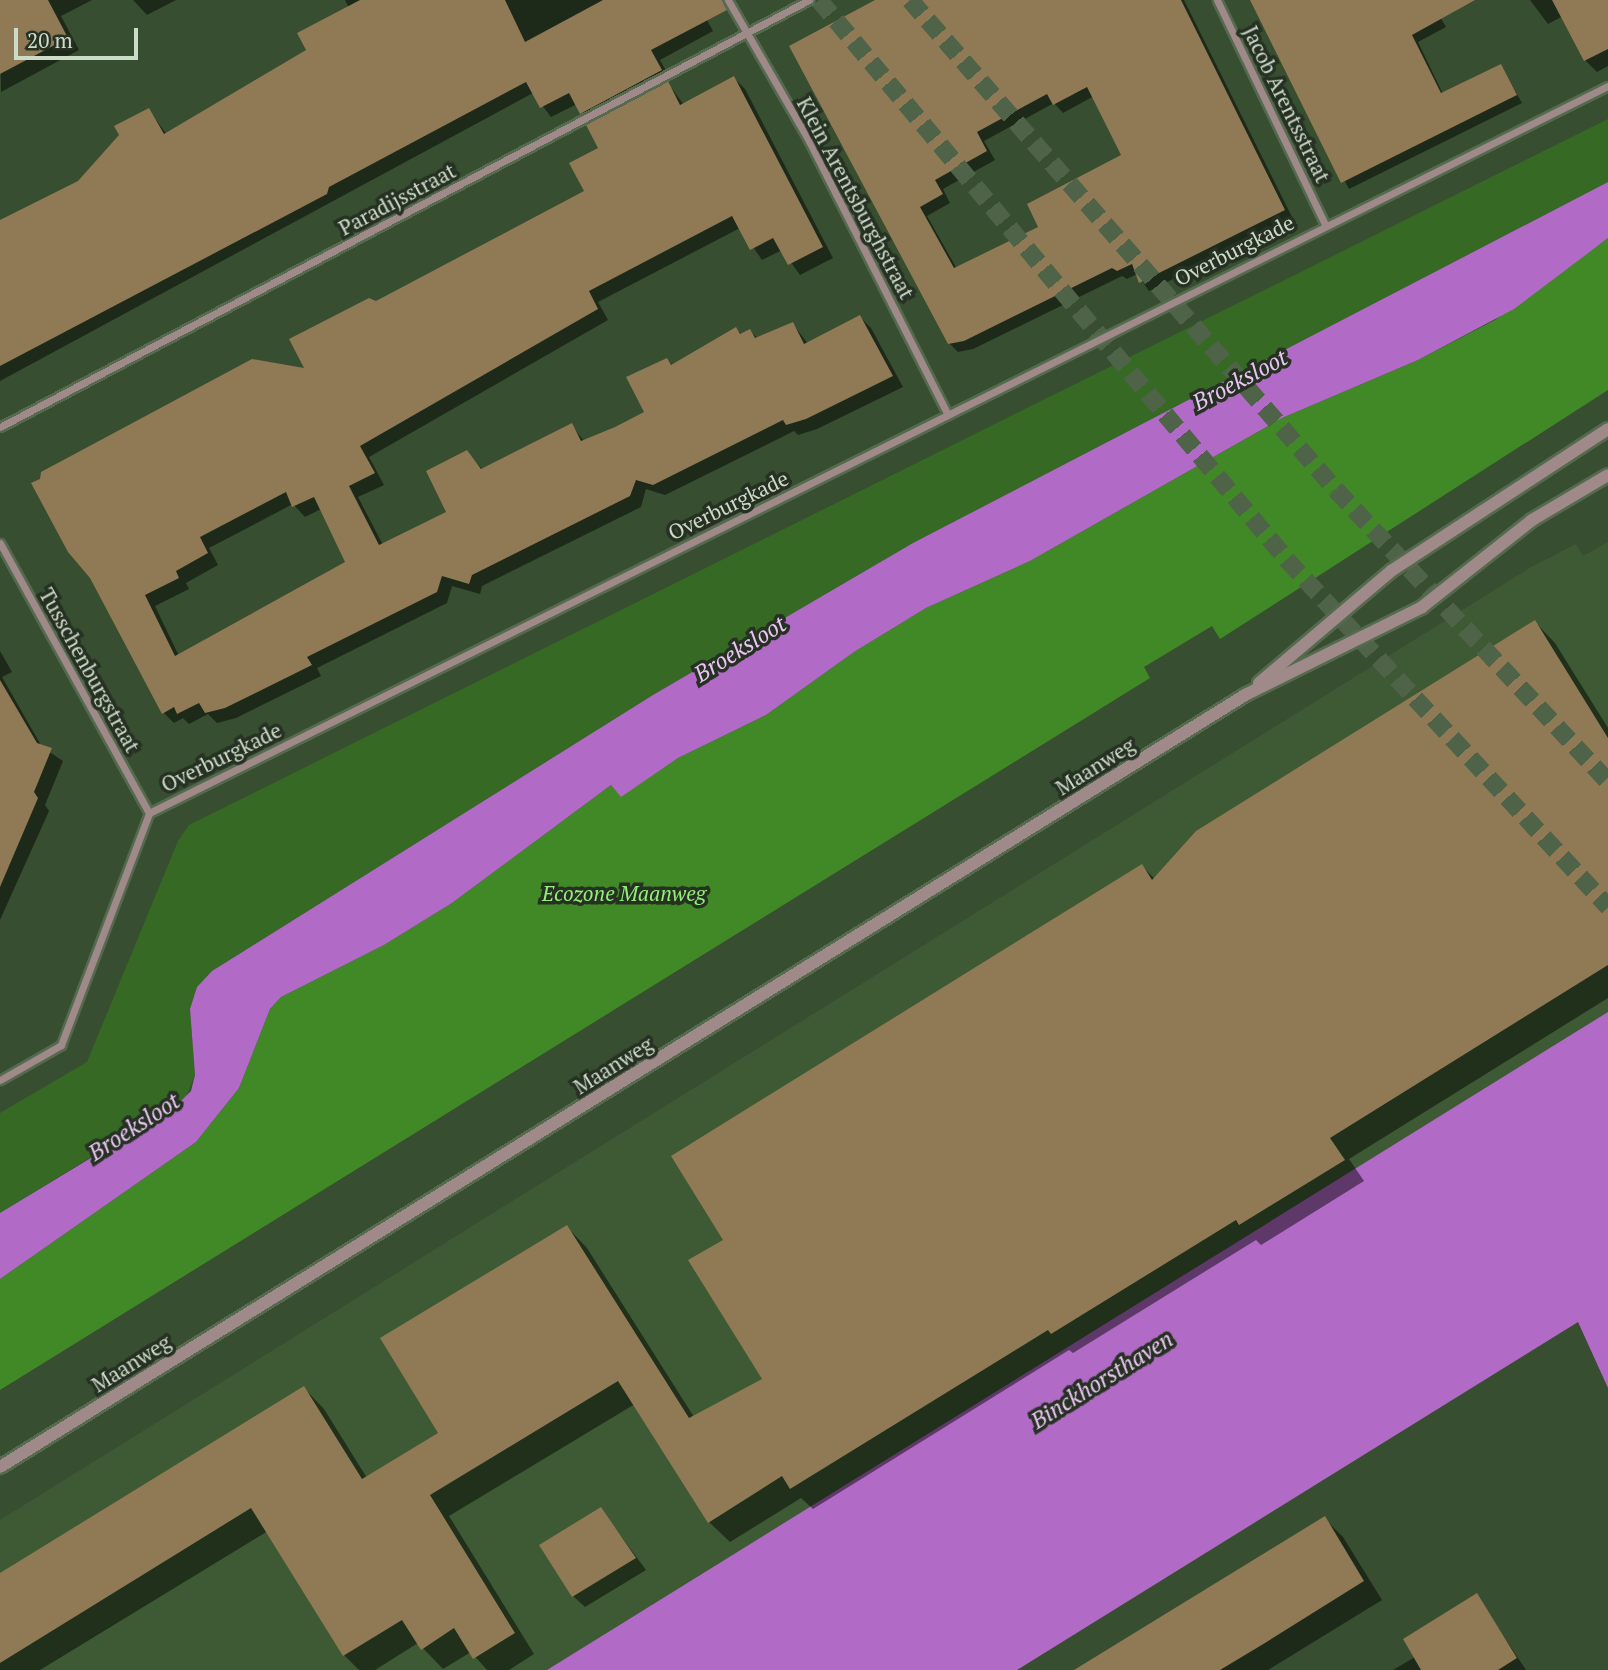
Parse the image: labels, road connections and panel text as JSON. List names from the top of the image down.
{
  "streets": {
    "street": [
      "Jacob Arentsstraat",
      "Klein Arentsburghstraat",
      "Paradijsstraat",
      "Overburgkade",
      "Tusschenburgstraat",
      "Maanweg"
    ]
  },
  "crossings": [
    ["Jacob Arentsstraat", "Overburgkade"],
    ["Klein Arentsburghstraat", "Paradijsstraat"],
    ["Klein Arentsburghstraat", "Overburgkade"],
    ["Overburgkade", "Tusschenburgstraat"]
  ],
  "water": ["Broeksloot", "Binckhorsthaven"],
  "parks": ["Ecozone Maanweg"],
  "scale_bar": "20 m"
}
